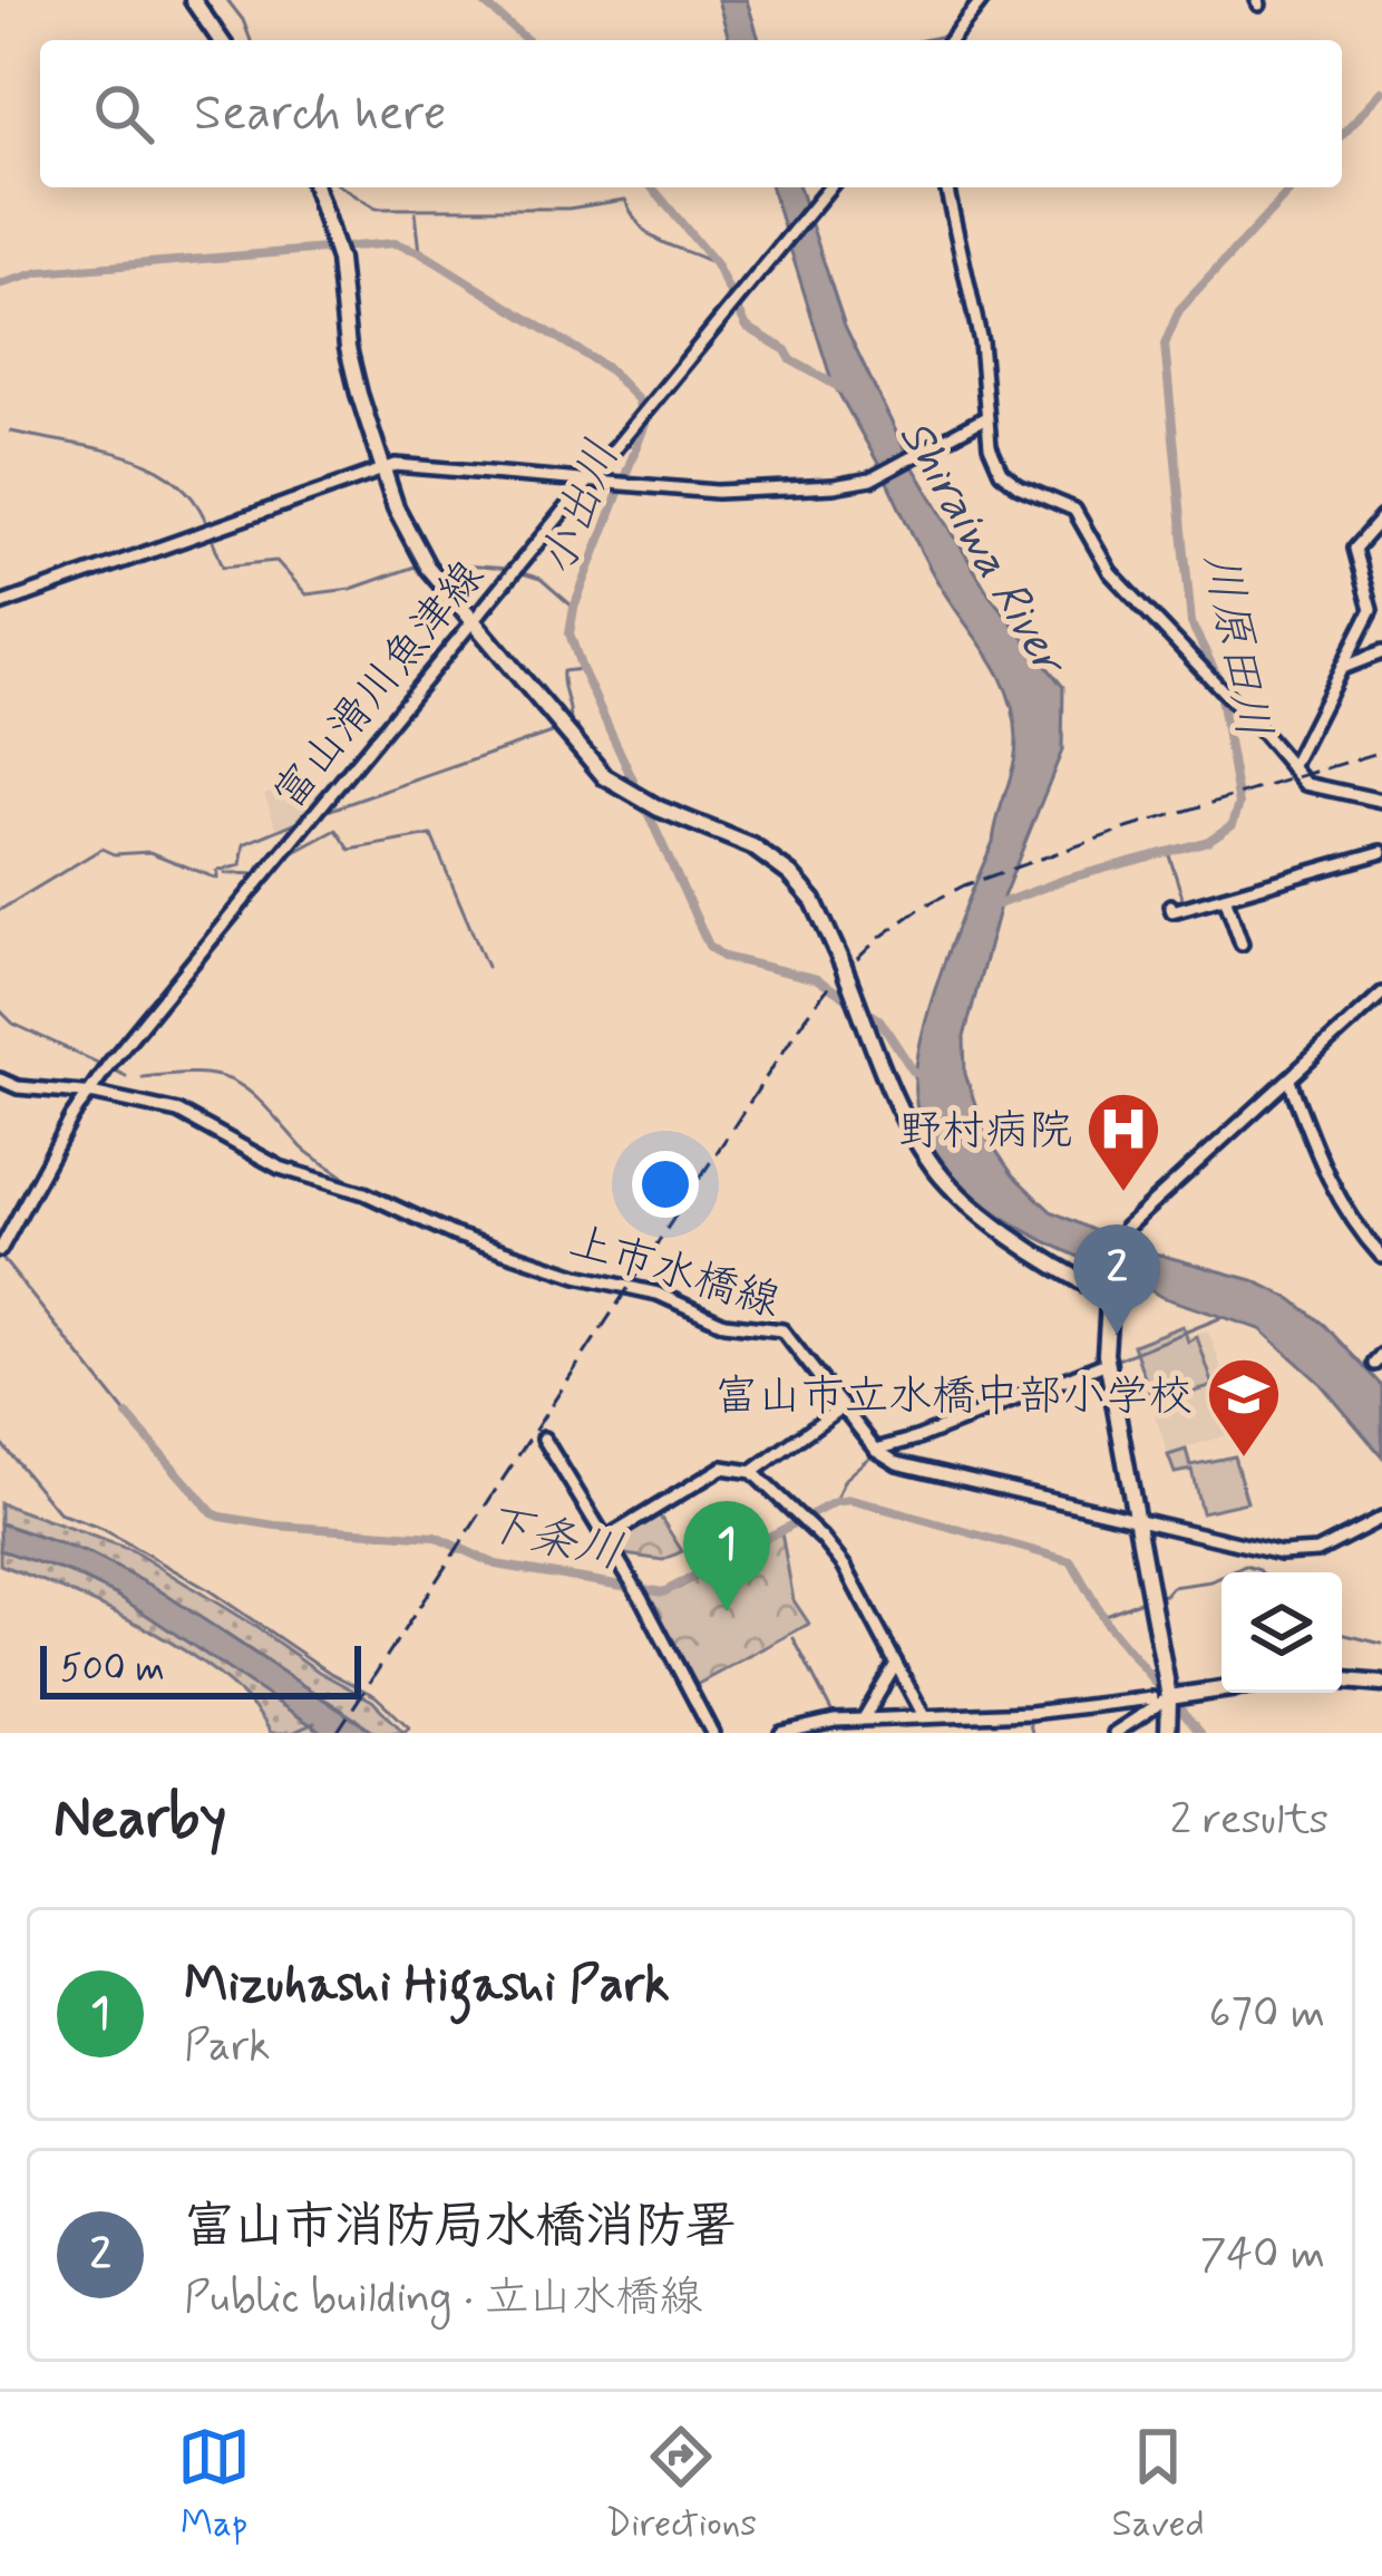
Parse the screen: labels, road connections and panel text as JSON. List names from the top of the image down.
{
  "streets": {
    "main road": ["富山滑川魚津線", "上市水橋線"]
  },
  "crossings": [
    ["富山滑川魚津線", "上市水橋線"]
  ],
  "water": [
    "小出川",
    "Shiraiwa River",
    "川原田川",
    "下条川"
  ],
  "places": {
    "hospital": ["野村病院"],
    "school or university": ["富山市立水橋中部小学校"]
  },
  "scale_bar": "500 m",
  "page": {
    "search": "Search here",
    "pins": ["2", "1"],
    "scale": "500 m",
    "heading": ["Nearby", "2 results"],
    "list": [
      {
        "mark": "1",
        "name": "Mizuhashi Higashi Park",
        "note": "Park",
        "value": "670 m"
      },
      {
        "mark": "2",
        "name": "富山市消防局水橋消防署",
        "note": "Public building · 立山水橋線",
        "value": "740 m"
      }
    ],
    "nav": ["Map", "Directions", "Saved"]
  }
}
